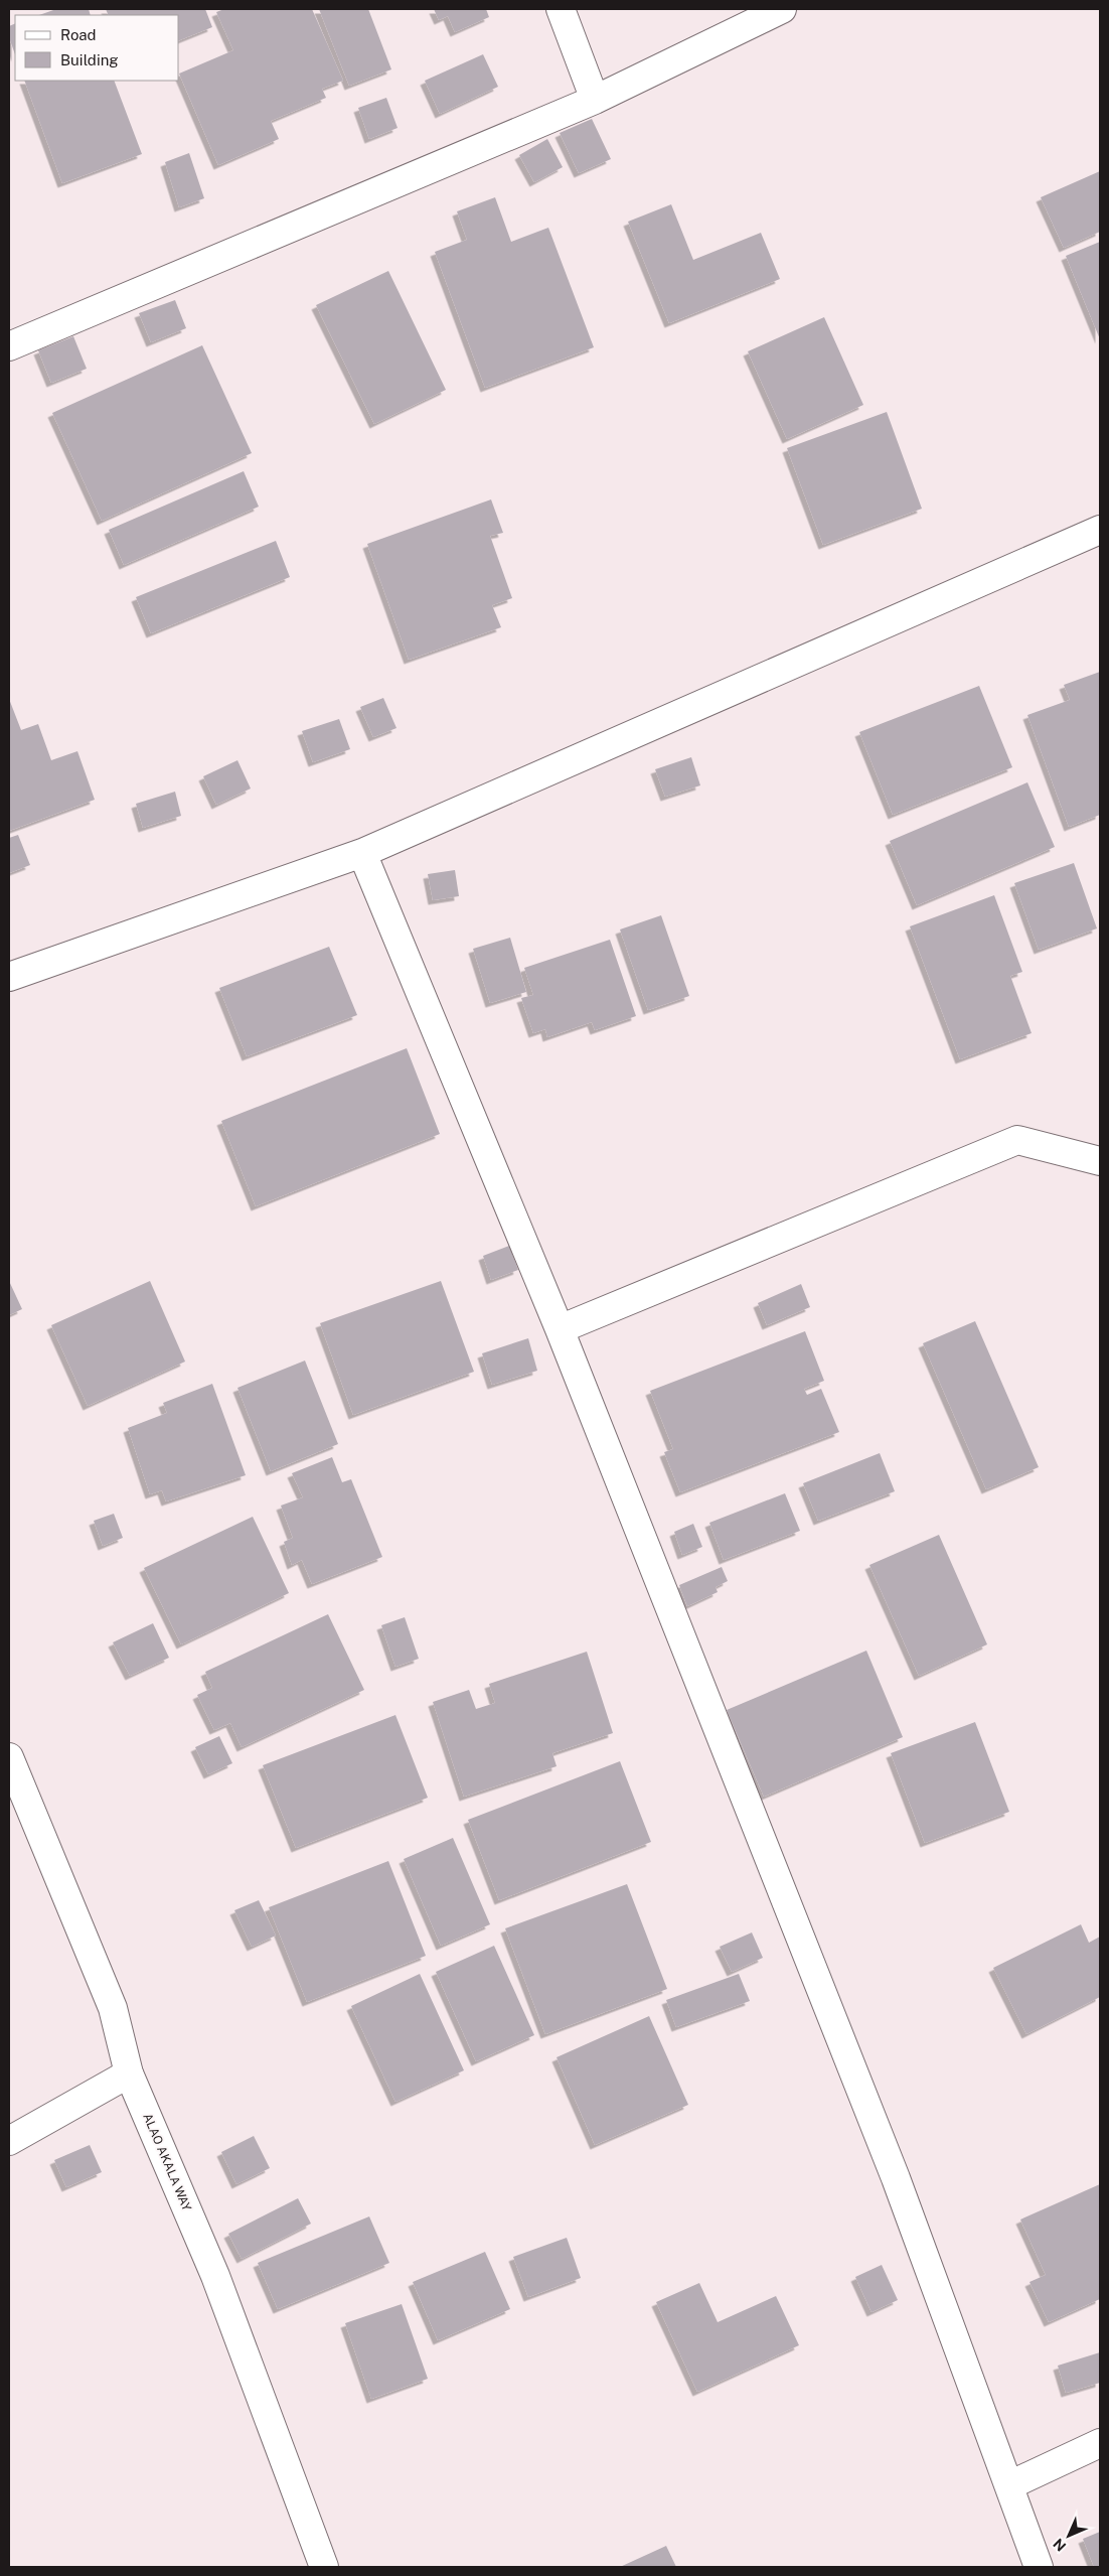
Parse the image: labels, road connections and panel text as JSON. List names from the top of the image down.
{
  "streets": {
    "street": ["ALAO AKALA WAY"]
  },
  "legend": ["Road", "Building"],
  "north": "bottom left"
}
